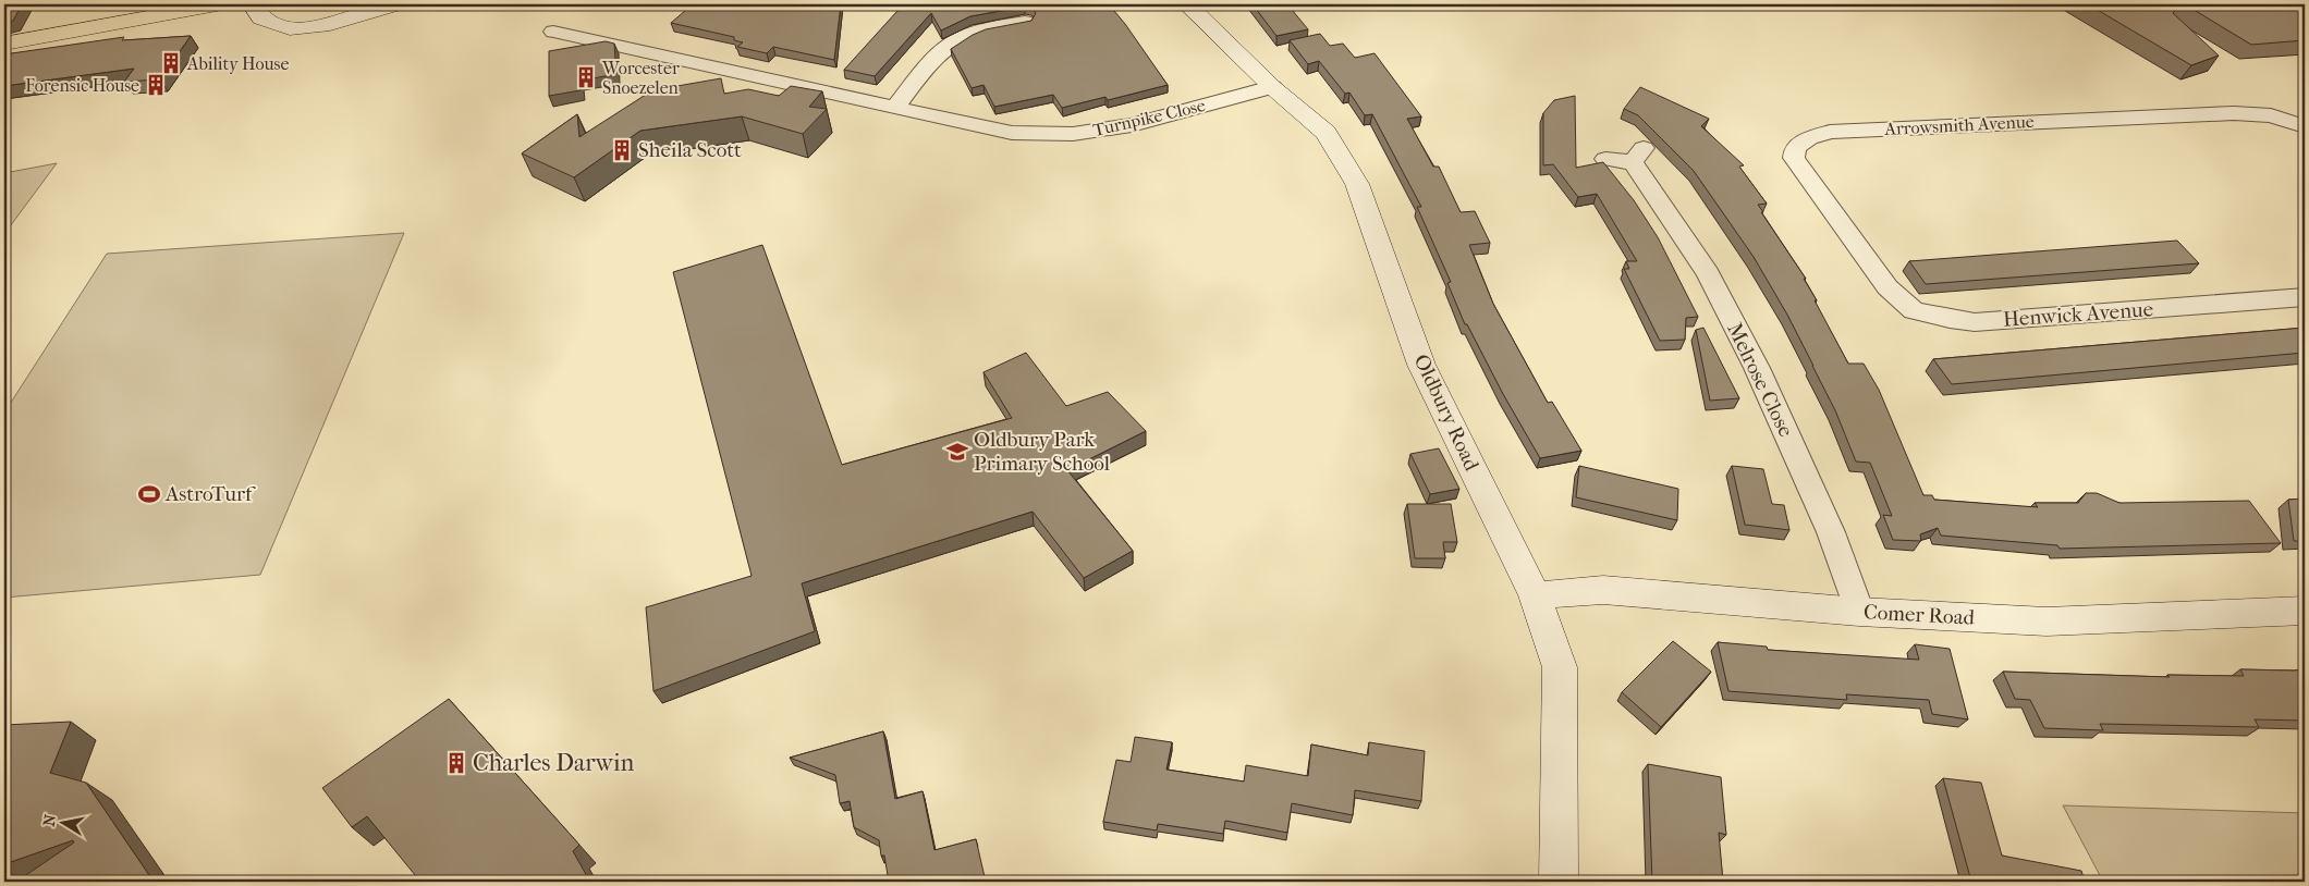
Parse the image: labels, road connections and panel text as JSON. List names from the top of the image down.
{
  "streets": {
    "street": [
      "Turnpike Close",
      "Arrowsmith Avenue",
      "Henwick Avenue",
      "Melrose Close",
      "Oldbury Road",
      "Comer Road"
    ]
  },
  "crossings": [
    ["Turnpike Close", "Oldbury Road"],
    ["Arrowsmith Avenue", "Henwick Avenue"],
    ["Melrose Close", "Comer Road"],
    ["Oldbury Road", "Comer Road"]
  ],
  "places": {
    "building": [
      "Ability House",
      "Worcester Snoezelen",
      "Forensic House",
      "Sheila Scott",
      "Charles Darwin"
    ],
    "school or university": ["Oldbury Park Primary School"],
    "sports": ["AstroTurf"]
  },
  "north": "left"
}
